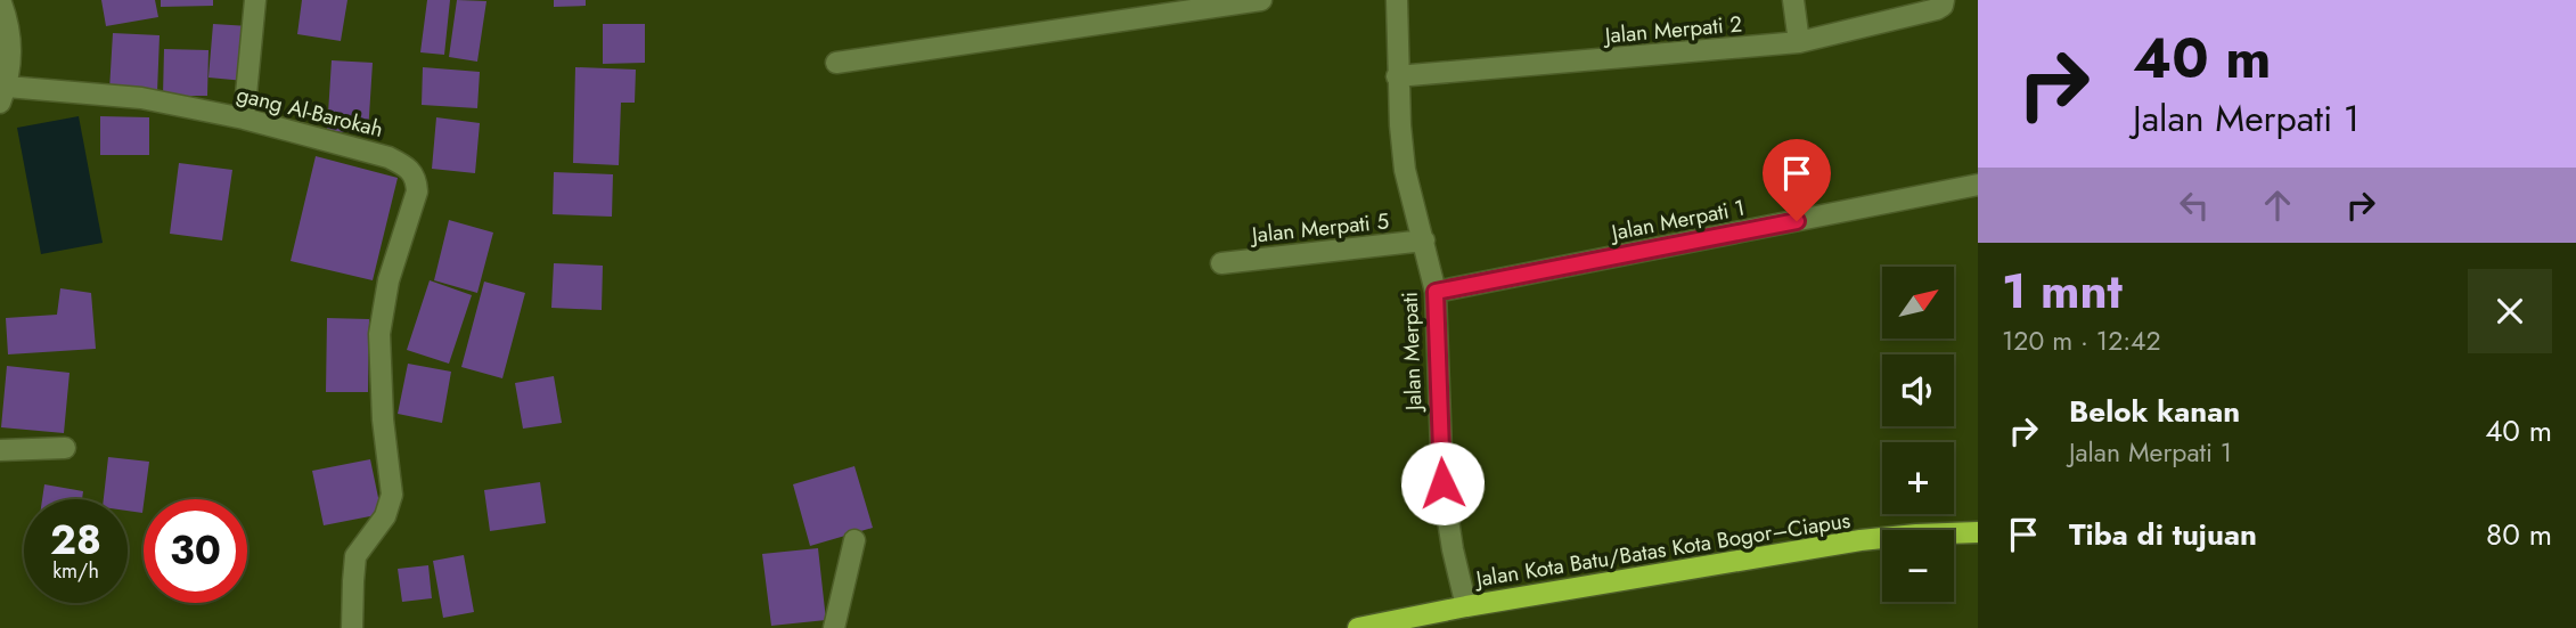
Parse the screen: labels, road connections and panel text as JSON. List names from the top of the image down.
{
  "streets": {
    "main road": ["Jalan Kota Batu/Batas Kota Bogor–Ciapus"],
    "street": [
      "Jalan Merpati 2",
      "gang Al-Barokah",
      "Jalan Merpati 1",
      "Jalan Merpati 5",
      "Jalan Merpati"
    ]
  },
  "crossings": [
    ["Jalan Merpati 2", "Jalan Merpati"],
    ["Jalan Merpati 1", "Jalan Merpati"],
    ["Jalan Merpati 5", "Jalan Merpati"],
    ["Jalan Merpati", "Jalan Kota Batu/Batas Kota Bogor–Ciapus"]
  ],
  "north": "top right",
  "page": {
    "turn": ["40 m", "Jalan Merpati 1"],
    "heading": ["1 mnt", "120 m · 12:42"],
    "map_buttons": ["+", "−"],
    "list": [
      {
        "name": "Belok kanan",
        "note": "Jalan Merpati 1",
        "value": "40 m"
      },
      {
        "name": "Tiba di tujuan",
        "value": "80 m"
      }
    ],
    "speed": "28 km/h",
    "limit": "30"
  }
}
